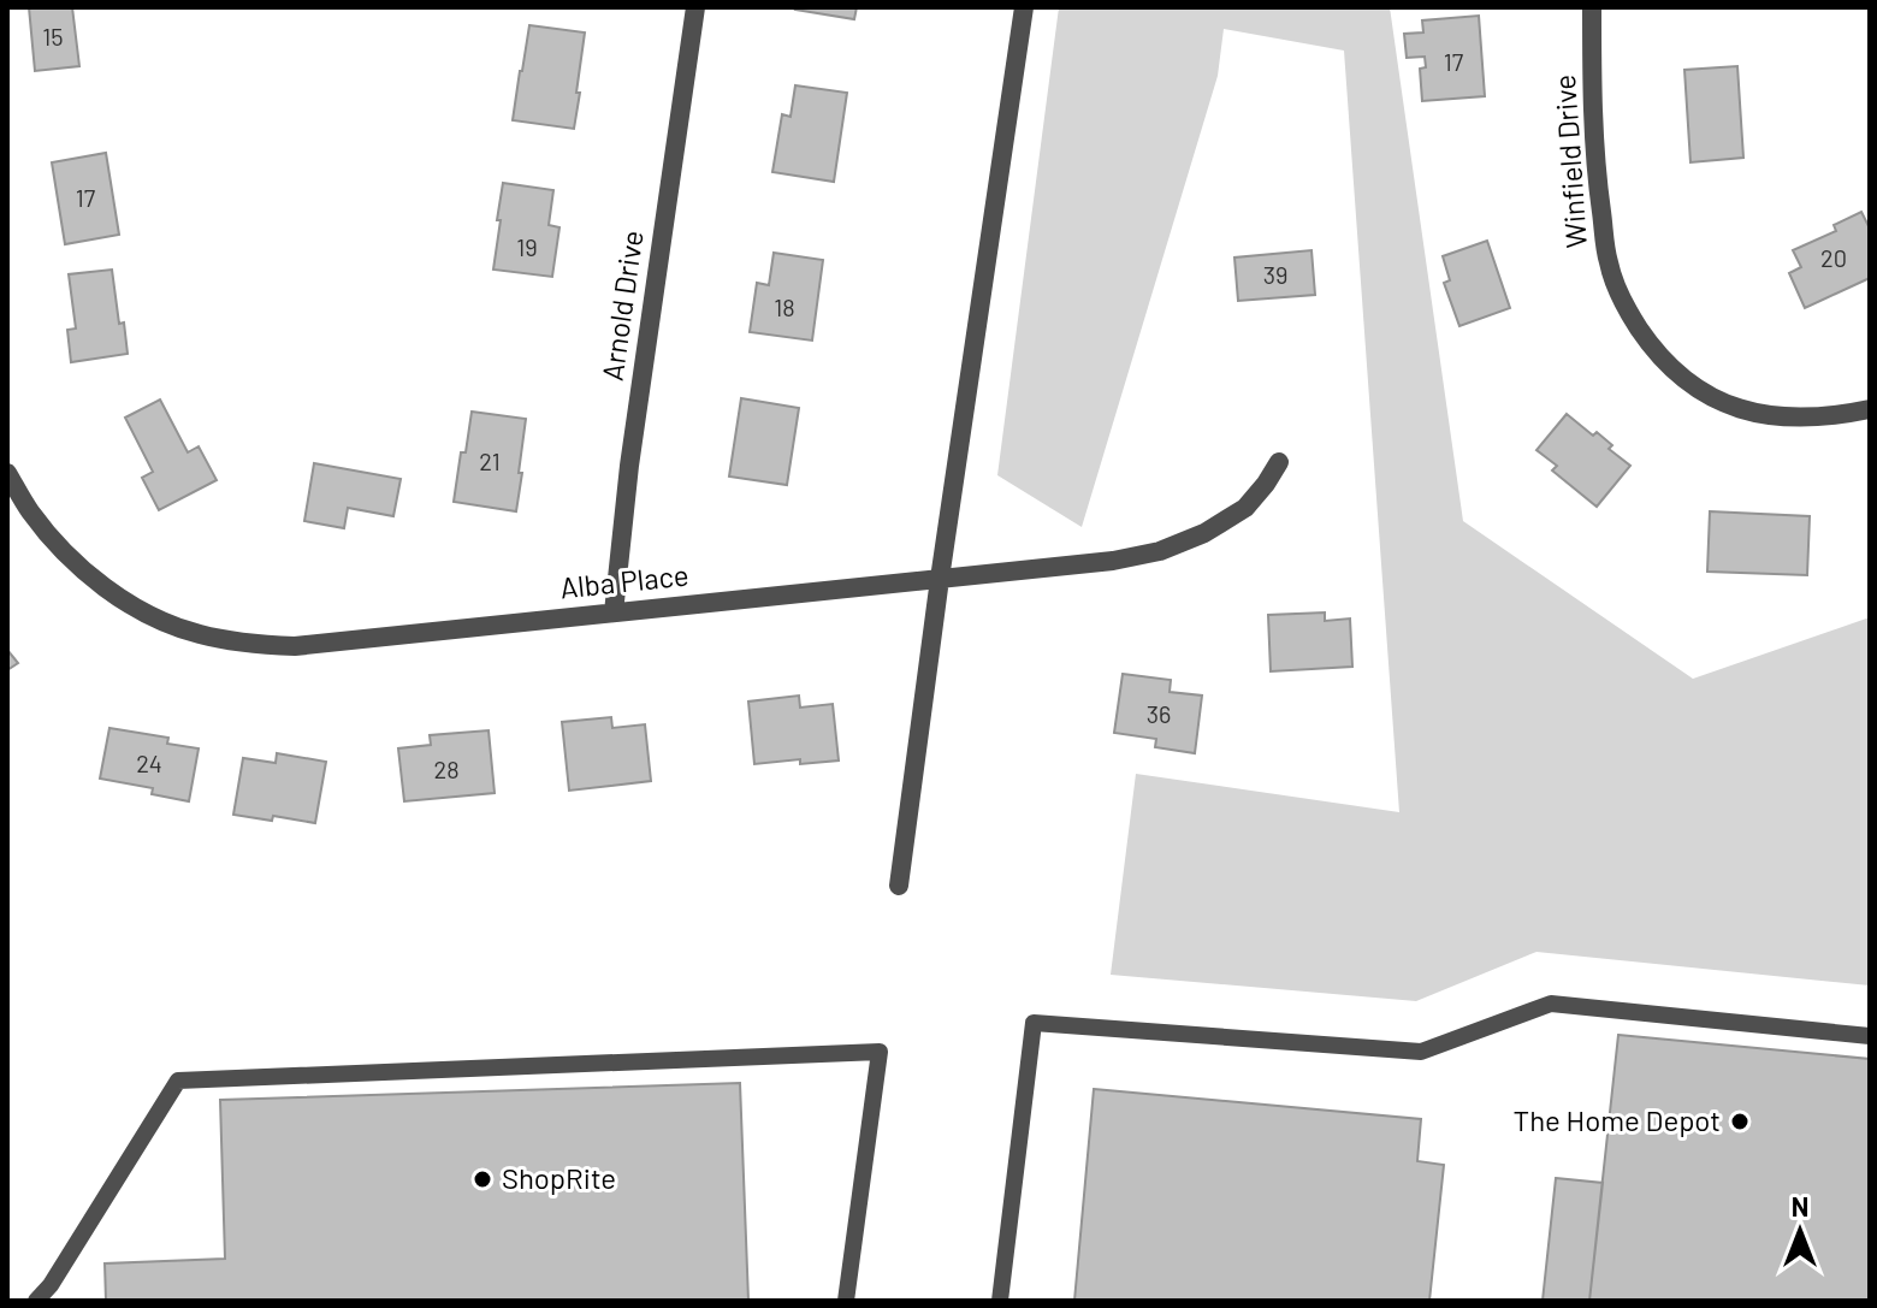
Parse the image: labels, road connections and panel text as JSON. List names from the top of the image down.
{
  "streets": {
    "street": ["Winfield Drive", "Arnold Drive", "Alba Place"]
  },
  "crossings": [
    ["Arnold Drive", "Alba Place"]
  ],
  "places": ["The Home Depot", "ShopRite"],
  "house_numbers": [
    "15",
    "17",
    "17",
    "19",
    "20",
    "39",
    "18",
    "21",
    "36",
    "24",
    "28"
  ],
  "north": "top"
}
